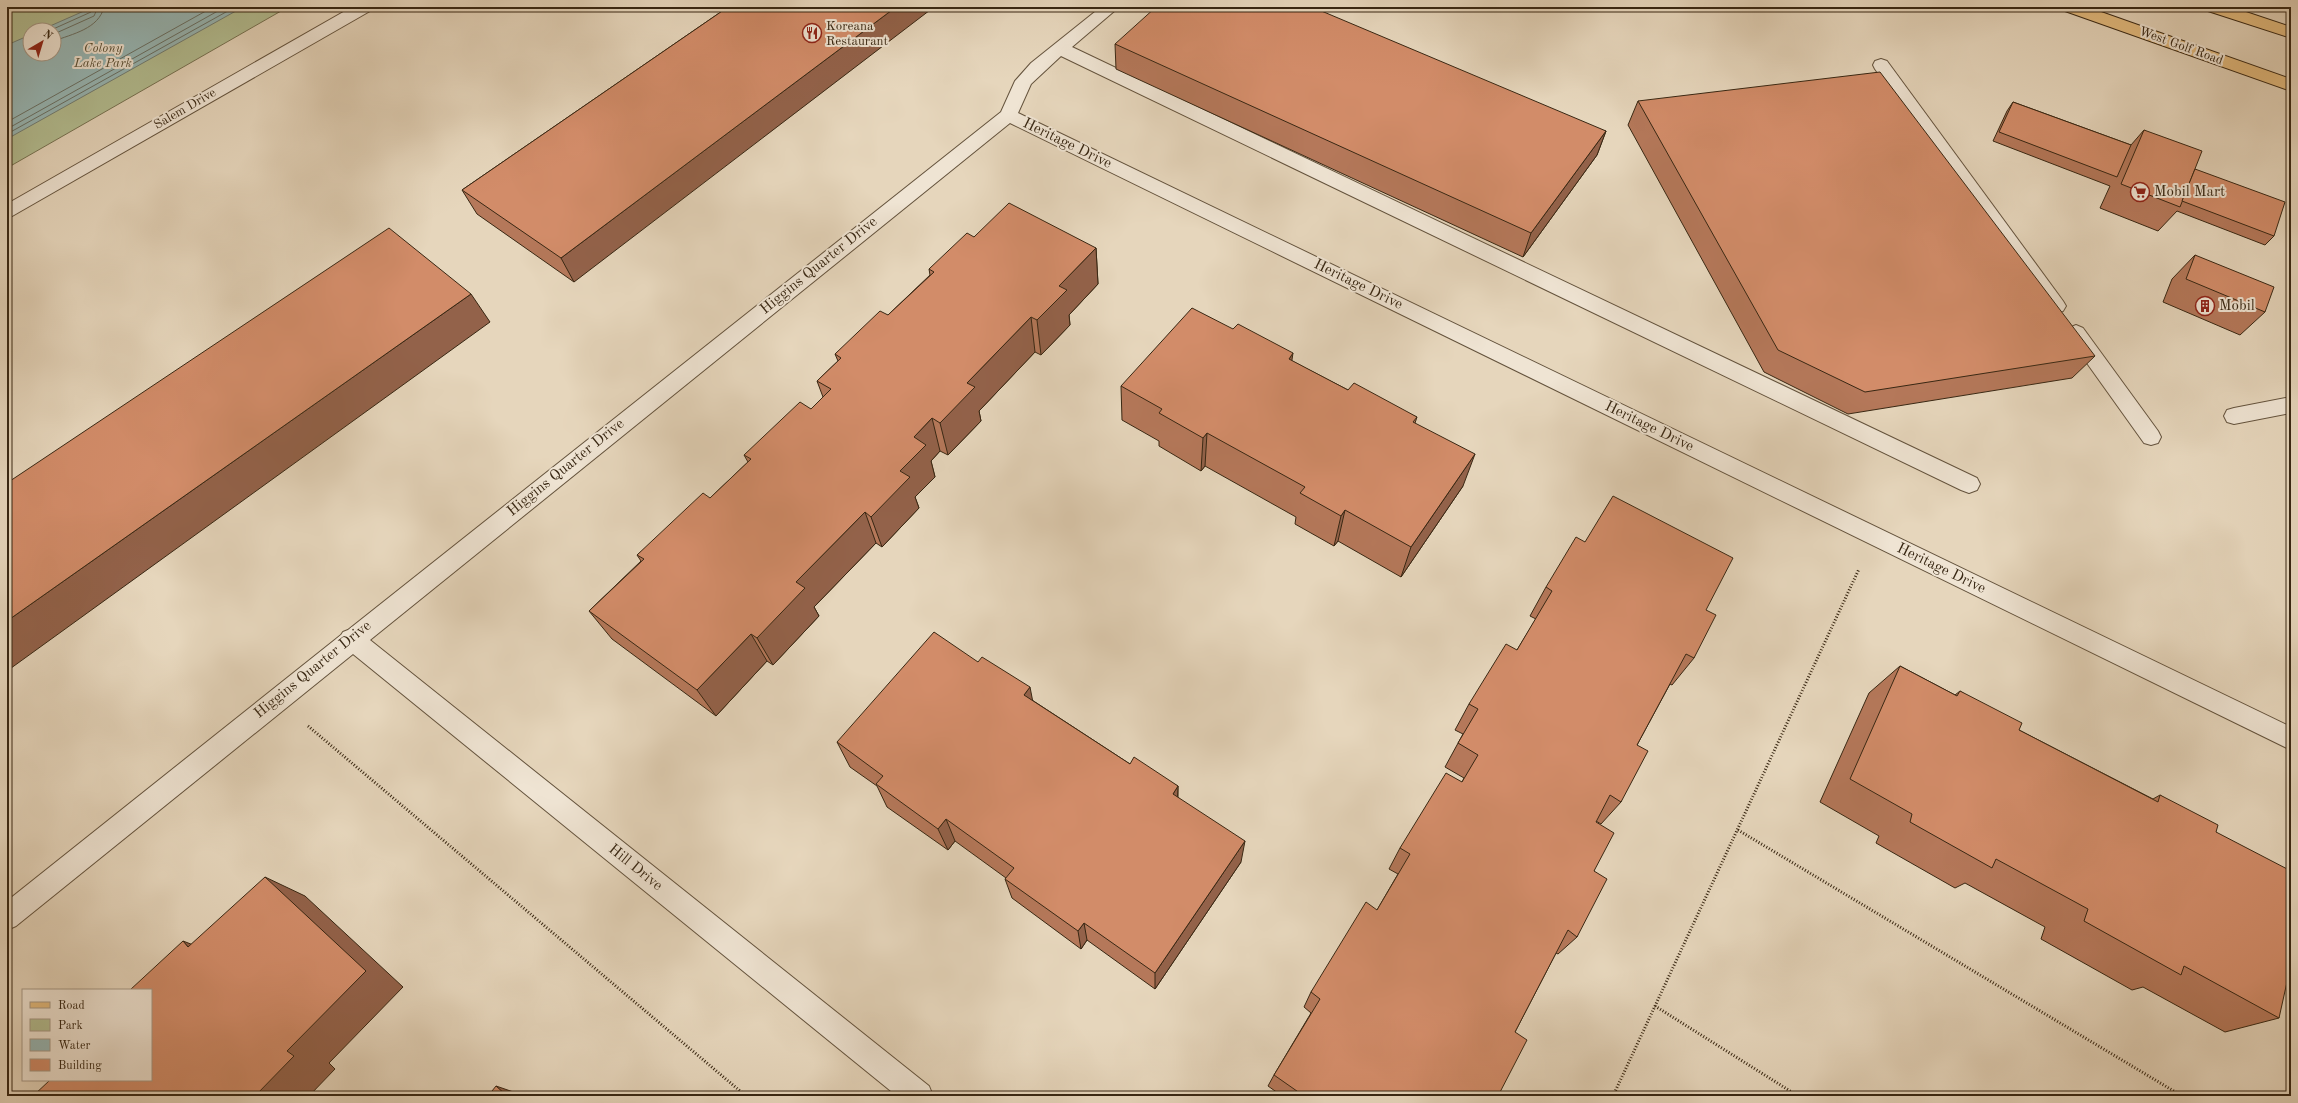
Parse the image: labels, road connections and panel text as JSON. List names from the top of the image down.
{
  "streets": {
    "main road": ["West Golf Road"],
    "street": [
      "Salem Drive",
      "Heritage Drive",
      "Higgins Quarter Drive",
      "Hill Drive"
    ]
  },
  "crossings": [
    ["Heritage Drive", "Higgins Quarter Drive"],
    ["Higgins Quarter Drive", "Hill Drive"]
  ],
  "parks": ["Colony Lake Park"],
  "places": {
    "restaurant": ["Koreana Restaurant"],
    "supermarket": ["Mobil Mart"],
    "building": ["Mobil"]
  },
  "legend": [
    "Road",
    "Park",
    "Water",
    "Building"
  ],
  "north": "top right"
}
